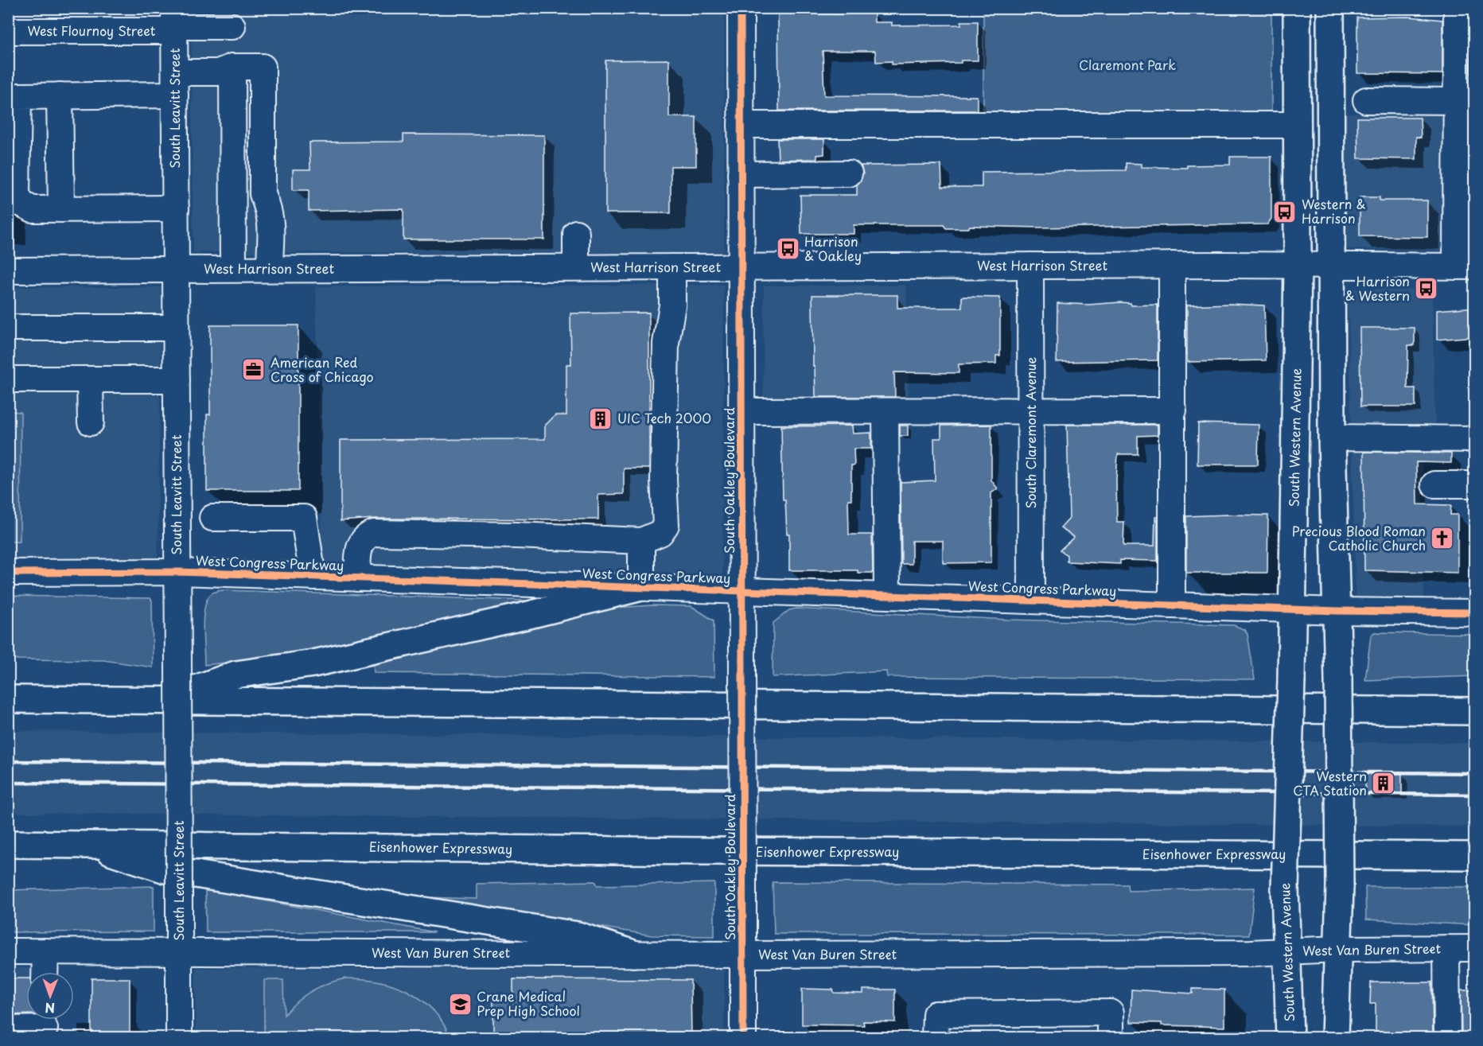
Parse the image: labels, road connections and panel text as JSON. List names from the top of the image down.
{
  "streets": {
    "main road": ["South Western Avenue", "Eisenhower Expressway"],
    "street": [
      "West Flournoy Street",
      "South Leavitt Street",
      "West Harrison Street",
      "South Claremont Avenue",
      "South Oakley Boulevard",
      "West Congress Parkway",
      "West Van Buren Street"
    ]
  },
  "crossings": [
    ["West Flournoy Street", "South Leavitt Street"],
    ["South Leavitt Street", "West Harrison Street"],
    ["South Leavitt Street", "West Congress Parkway"],
    ["South Leavitt Street", "West Van Buren Street"],
    ["West Harrison Street", "South Claremont Avenue"],
    ["West Harrison Street", "South Western Avenue"],
    ["West Harrison Street", "South Oakley Boulevard"],
    ["South Claremont Avenue", "West Congress Parkway"],
    ["South Western Avenue", "West Congress Parkway"],
    ["South Western Avenue", "West Van Buren Street"],
    ["South Oakley Boulevard", "West Congress Parkway"],
    ["South Oakley Boulevard", "West Van Buren Street"]
  ],
  "parks": ["Claremont Park"],
  "places": {
    "bus stop": ["Western & Harrison", "Harrison & Oakley", "Harrison & Western"],
    "office": ["American Red Cross of Chicago"],
    "building": ["UIC Tech 2000", "Western CTA Station"],
    "church": ["Precious Blood Roman Catholic Church"],
    "school or university": ["Crane Medical Prep High School"]
  },
  "north": "bottom"
}
